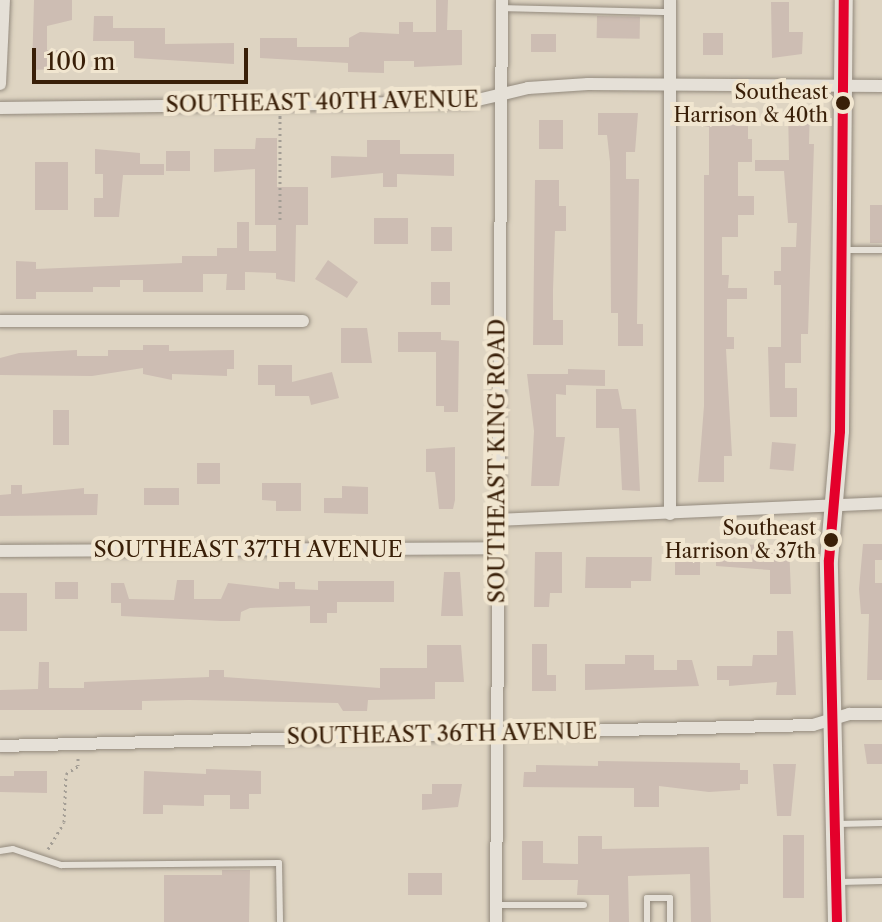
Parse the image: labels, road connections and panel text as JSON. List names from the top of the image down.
{
  "streets": {
    "street": [
      "SOUTHEAST 40TH AVENUE",
      "SOUTHEAST KING ROAD",
      "SOUTHEAST 37TH AVENUE",
      "SOUTHEAST 36TH AVENUE"
    ]
  },
  "crossings": [
    ["SOUTHEAST 40TH AVENUE", "SOUTHEAST KING ROAD"],
    ["SOUTHEAST KING ROAD", "SOUTHEAST 37TH AVENUE"],
    ["SOUTHEAST KING ROAD", "SOUTHEAST 36TH AVENUE"]
  ],
  "places": ["Southeast Harrison & 40th", "Southeast Harrison & 37th"],
  "scale_bar": "100 m"
}
